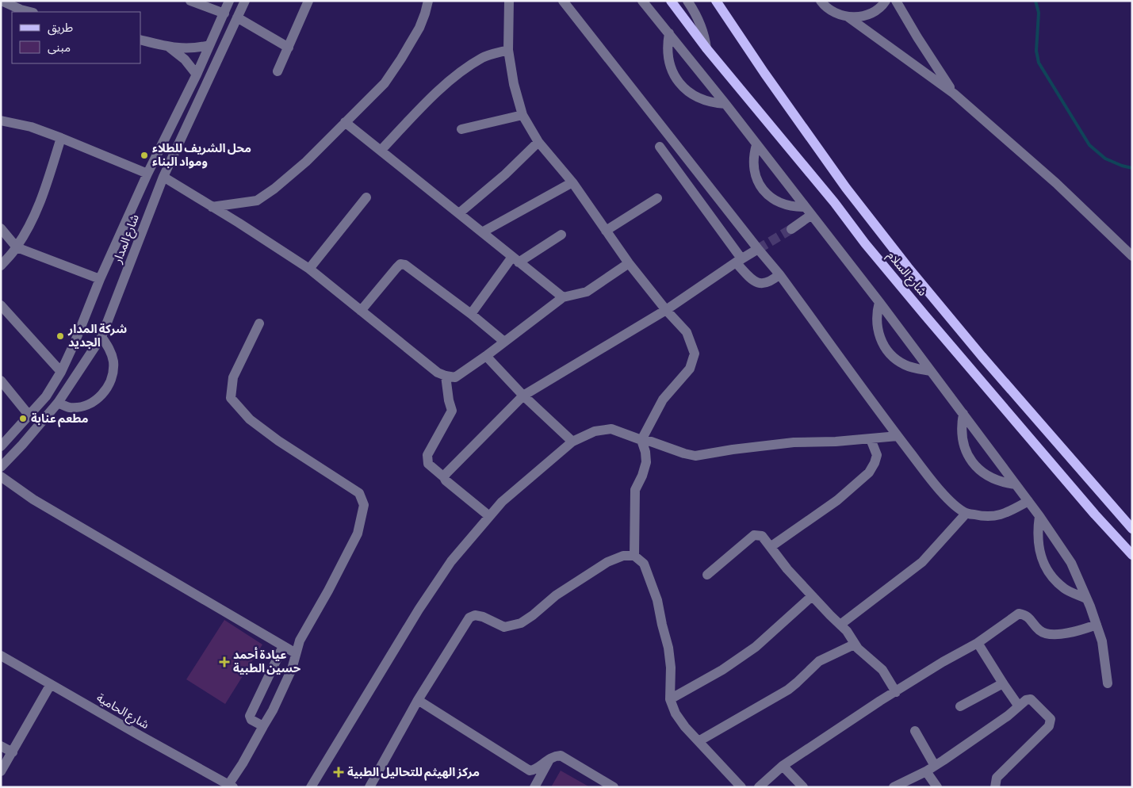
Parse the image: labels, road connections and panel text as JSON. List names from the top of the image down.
{
  "streets": {
    "main road": ["شارع السلام"],
    "street": ["شارع المدار", "شارع الحامية"]
  },
  "places": {
    "other": ["محل الشريف للطلاء ومواد البناء", "شركة المدار الجديد", "مطعم عنابة"],
    "health": ["عيادة أحمد حسين الطبية", "مركز الهيثم للتحاليل الطبية"]
  },
  "legend": ["طريق", "مبنى"]
}
